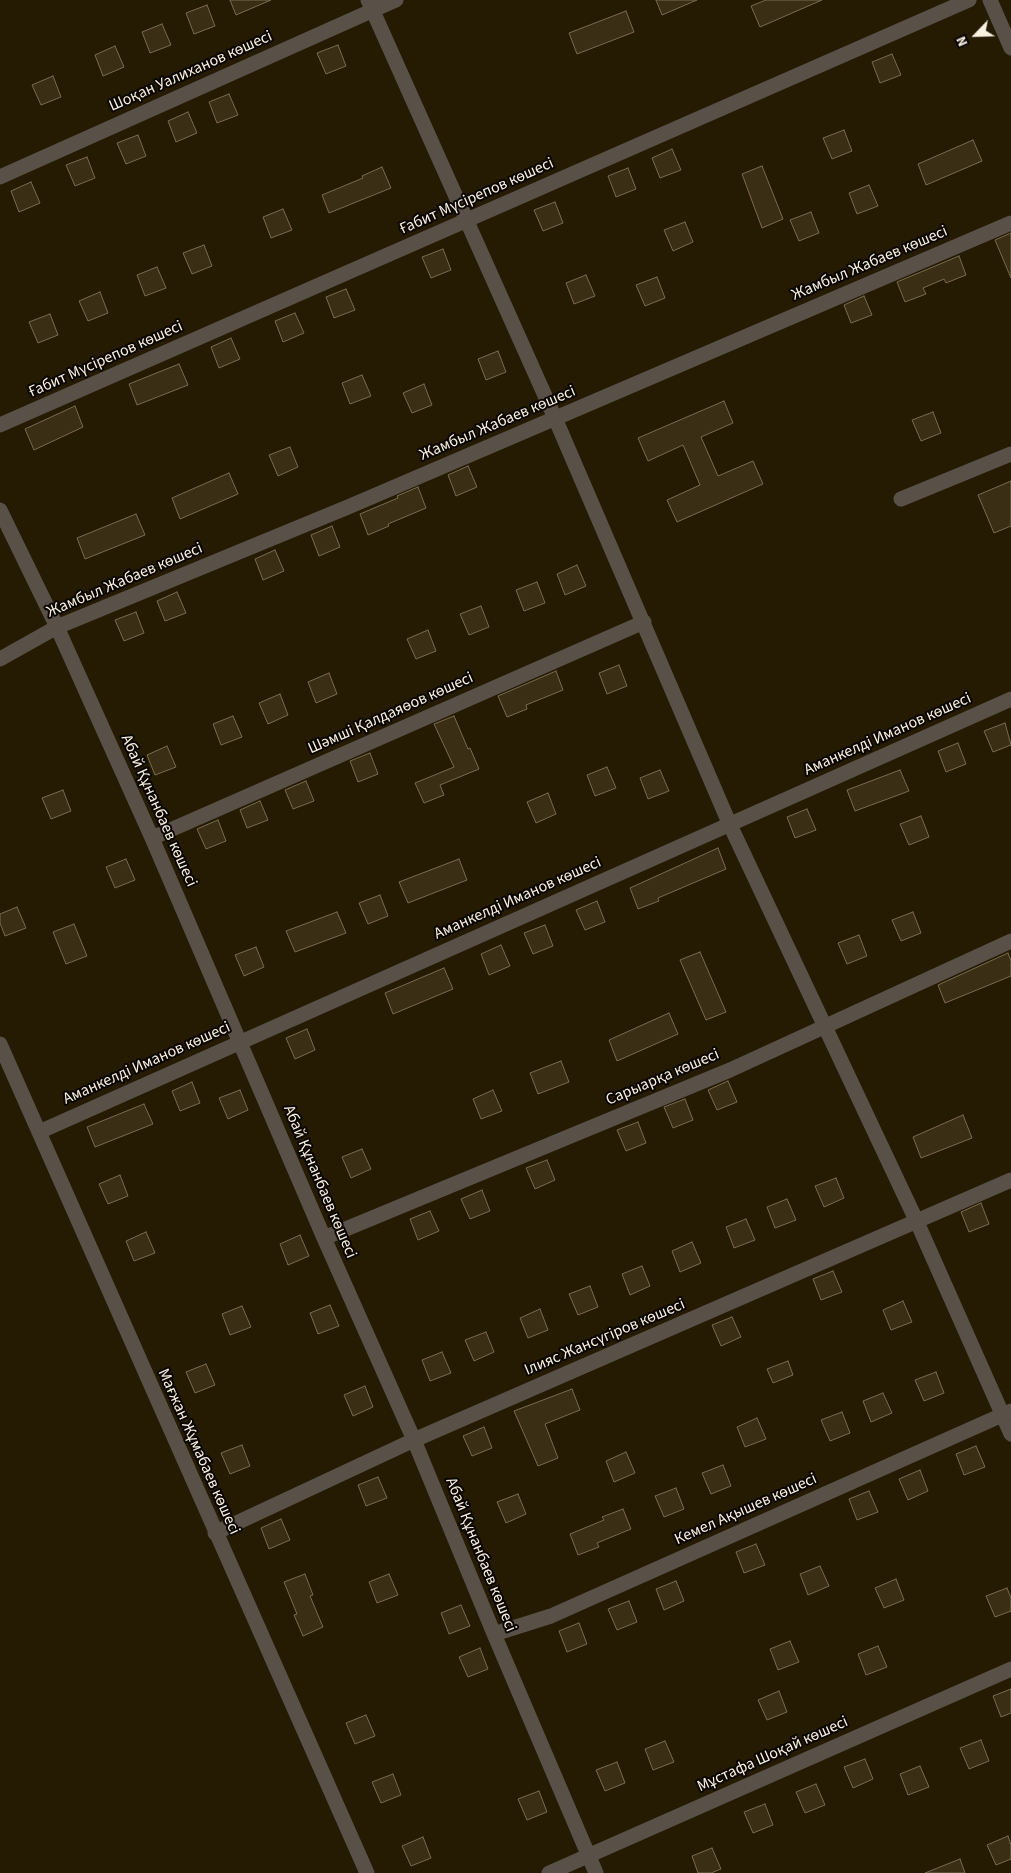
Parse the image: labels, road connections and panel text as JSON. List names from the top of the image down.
{
  "streets": {
    "street": [
      "Шоқан Уалиханов көшесі",
      "Ғабит Мүсірепов көшесі",
      "Жамбыл Жабаев көшесі",
      "Шәмші Қалдаяөов көшесі",
      "Аманкелді Иманов көшесі",
      "Абай Құнанбаев көшесі",
      "Сарыарқа көшесі",
      "Ілияс Жансүгіров көшесі",
      "Мағжан Жұмабаев көшесі",
      "Кемел Ақышев көшесі",
      "Мұстафа Шоқай көшесі"
    ]
  },
  "crossings": [
    ["Жамбыл Жабаев көшесі", "Абай Құнанбаев көшесі"],
    ["Шәмші Қалдаяөов көшесі", "Абай Құнанбаев көшесі"],
    ["Аманкелді Иманов көшесі", "Абай Құнанбаев көшесі"],
    ["Аманкелді Иманов көшесі", "Мағжан Жұмабаев көшесі"],
    ["Абай Құнанбаев көшесі", "Сарыарқа көшесі"],
    ["Абай Құнанбаев көшесі", "Ілияс Жансүгіров көшесі"],
    ["Абай Құнанбаев көшесі", "Кемел Ақышев көшесі"],
    ["Абай Құнанбаев көшесі", "Мұстафа Шоқай көшесі"],
    ["Ілияс Жансүгіров көшесі", "Мағжан Жұмабаев көшесі"]
  ],
  "north": "bottom left"
}
